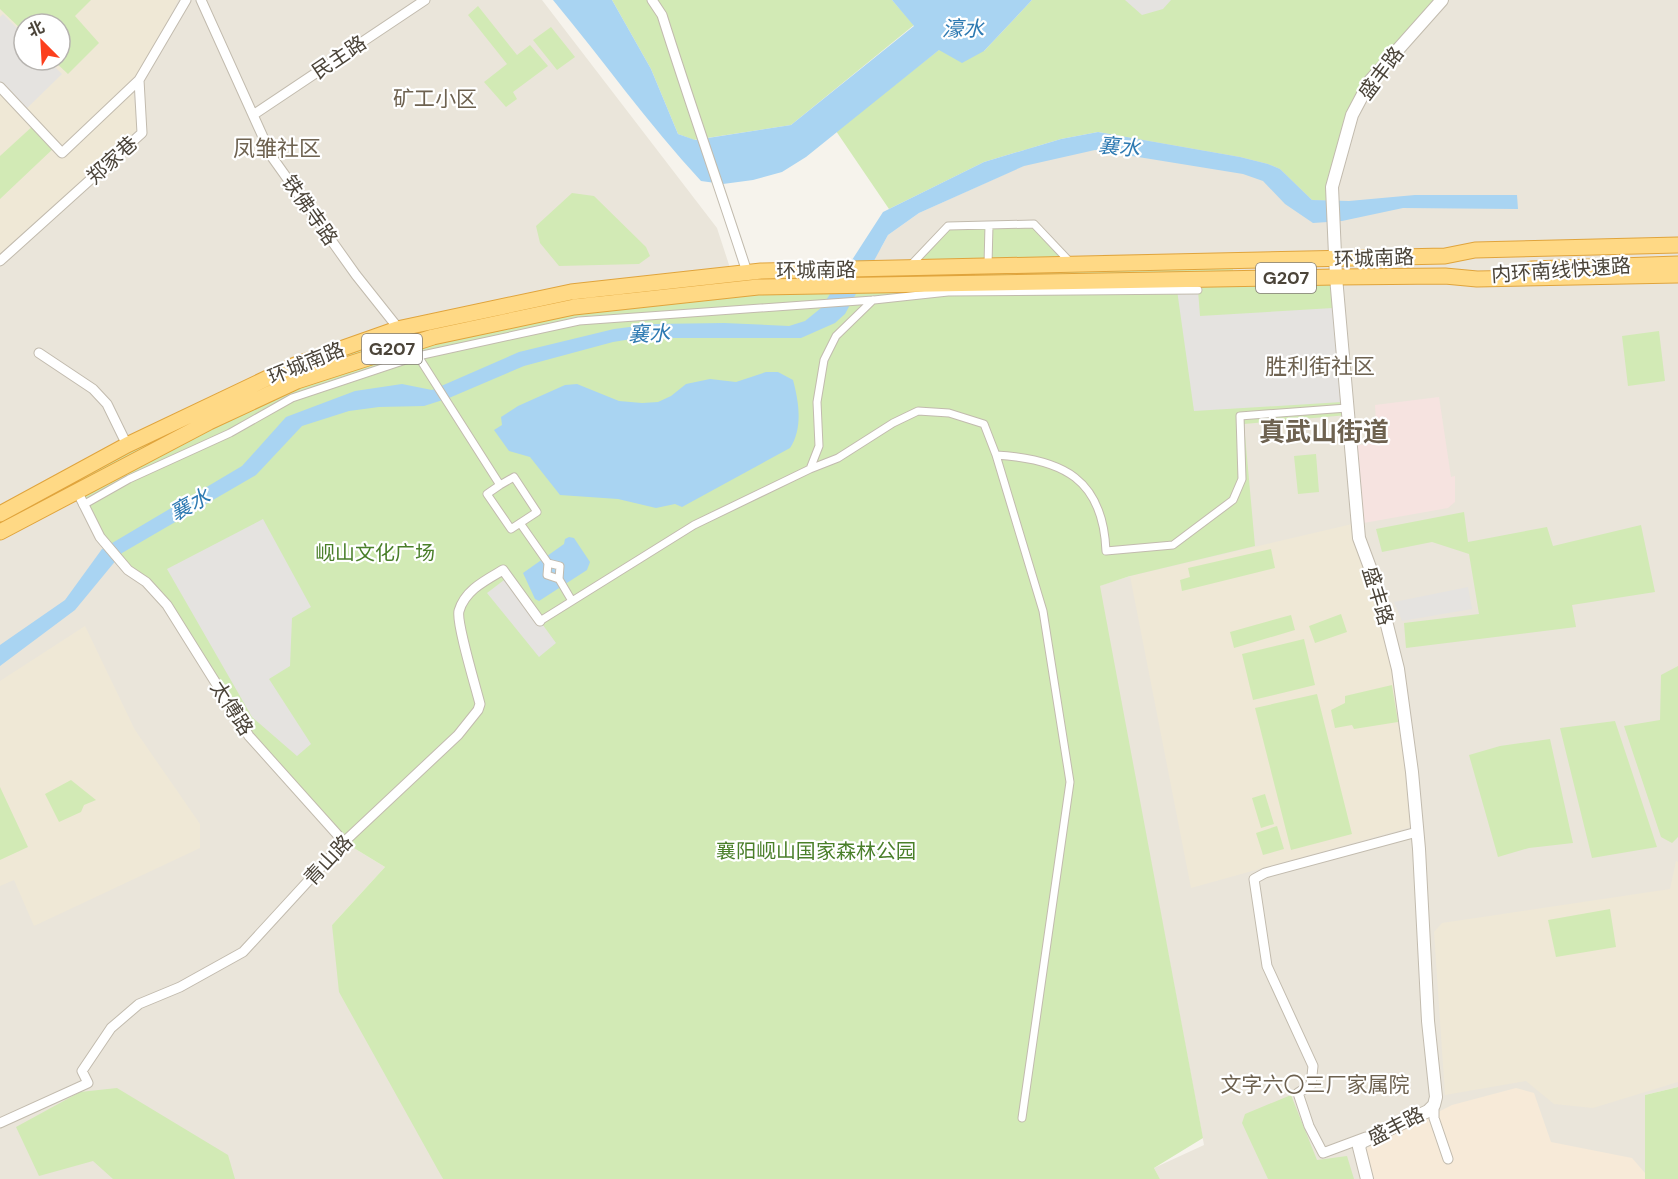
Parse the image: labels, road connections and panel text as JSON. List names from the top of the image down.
{
  "streets": {
    "highway": ["环城南路", "内环南线快速路", "G207"],
    "street": [
      "民主路",
      "盛丰路",
      "郑家巷",
      "铁佛寺路",
      "太傅路",
      "青山路"
    ]
  },
  "crossings": [
    ["民主路", "铁佛寺路"],
    ["盛丰路", "环城南路"],
    ["铁佛寺路", "环城南路"],
    ["环城南路", "内环南线快速路"],
    ["环城南路", "太傅路"],
    ["太傅路", "青山路"]
  ],
  "districts": [
    "矿工小区",
    "凤雏社区",
    "胜利街社区",
    "真武山街道",
    "文字六〇三厂家属院"
  ],
  "water": ["濠水", "襄水"],
  "parks": ["岘山文化广场", "襄阳岘山国家森林公园"],
  "north": "top left"
}
